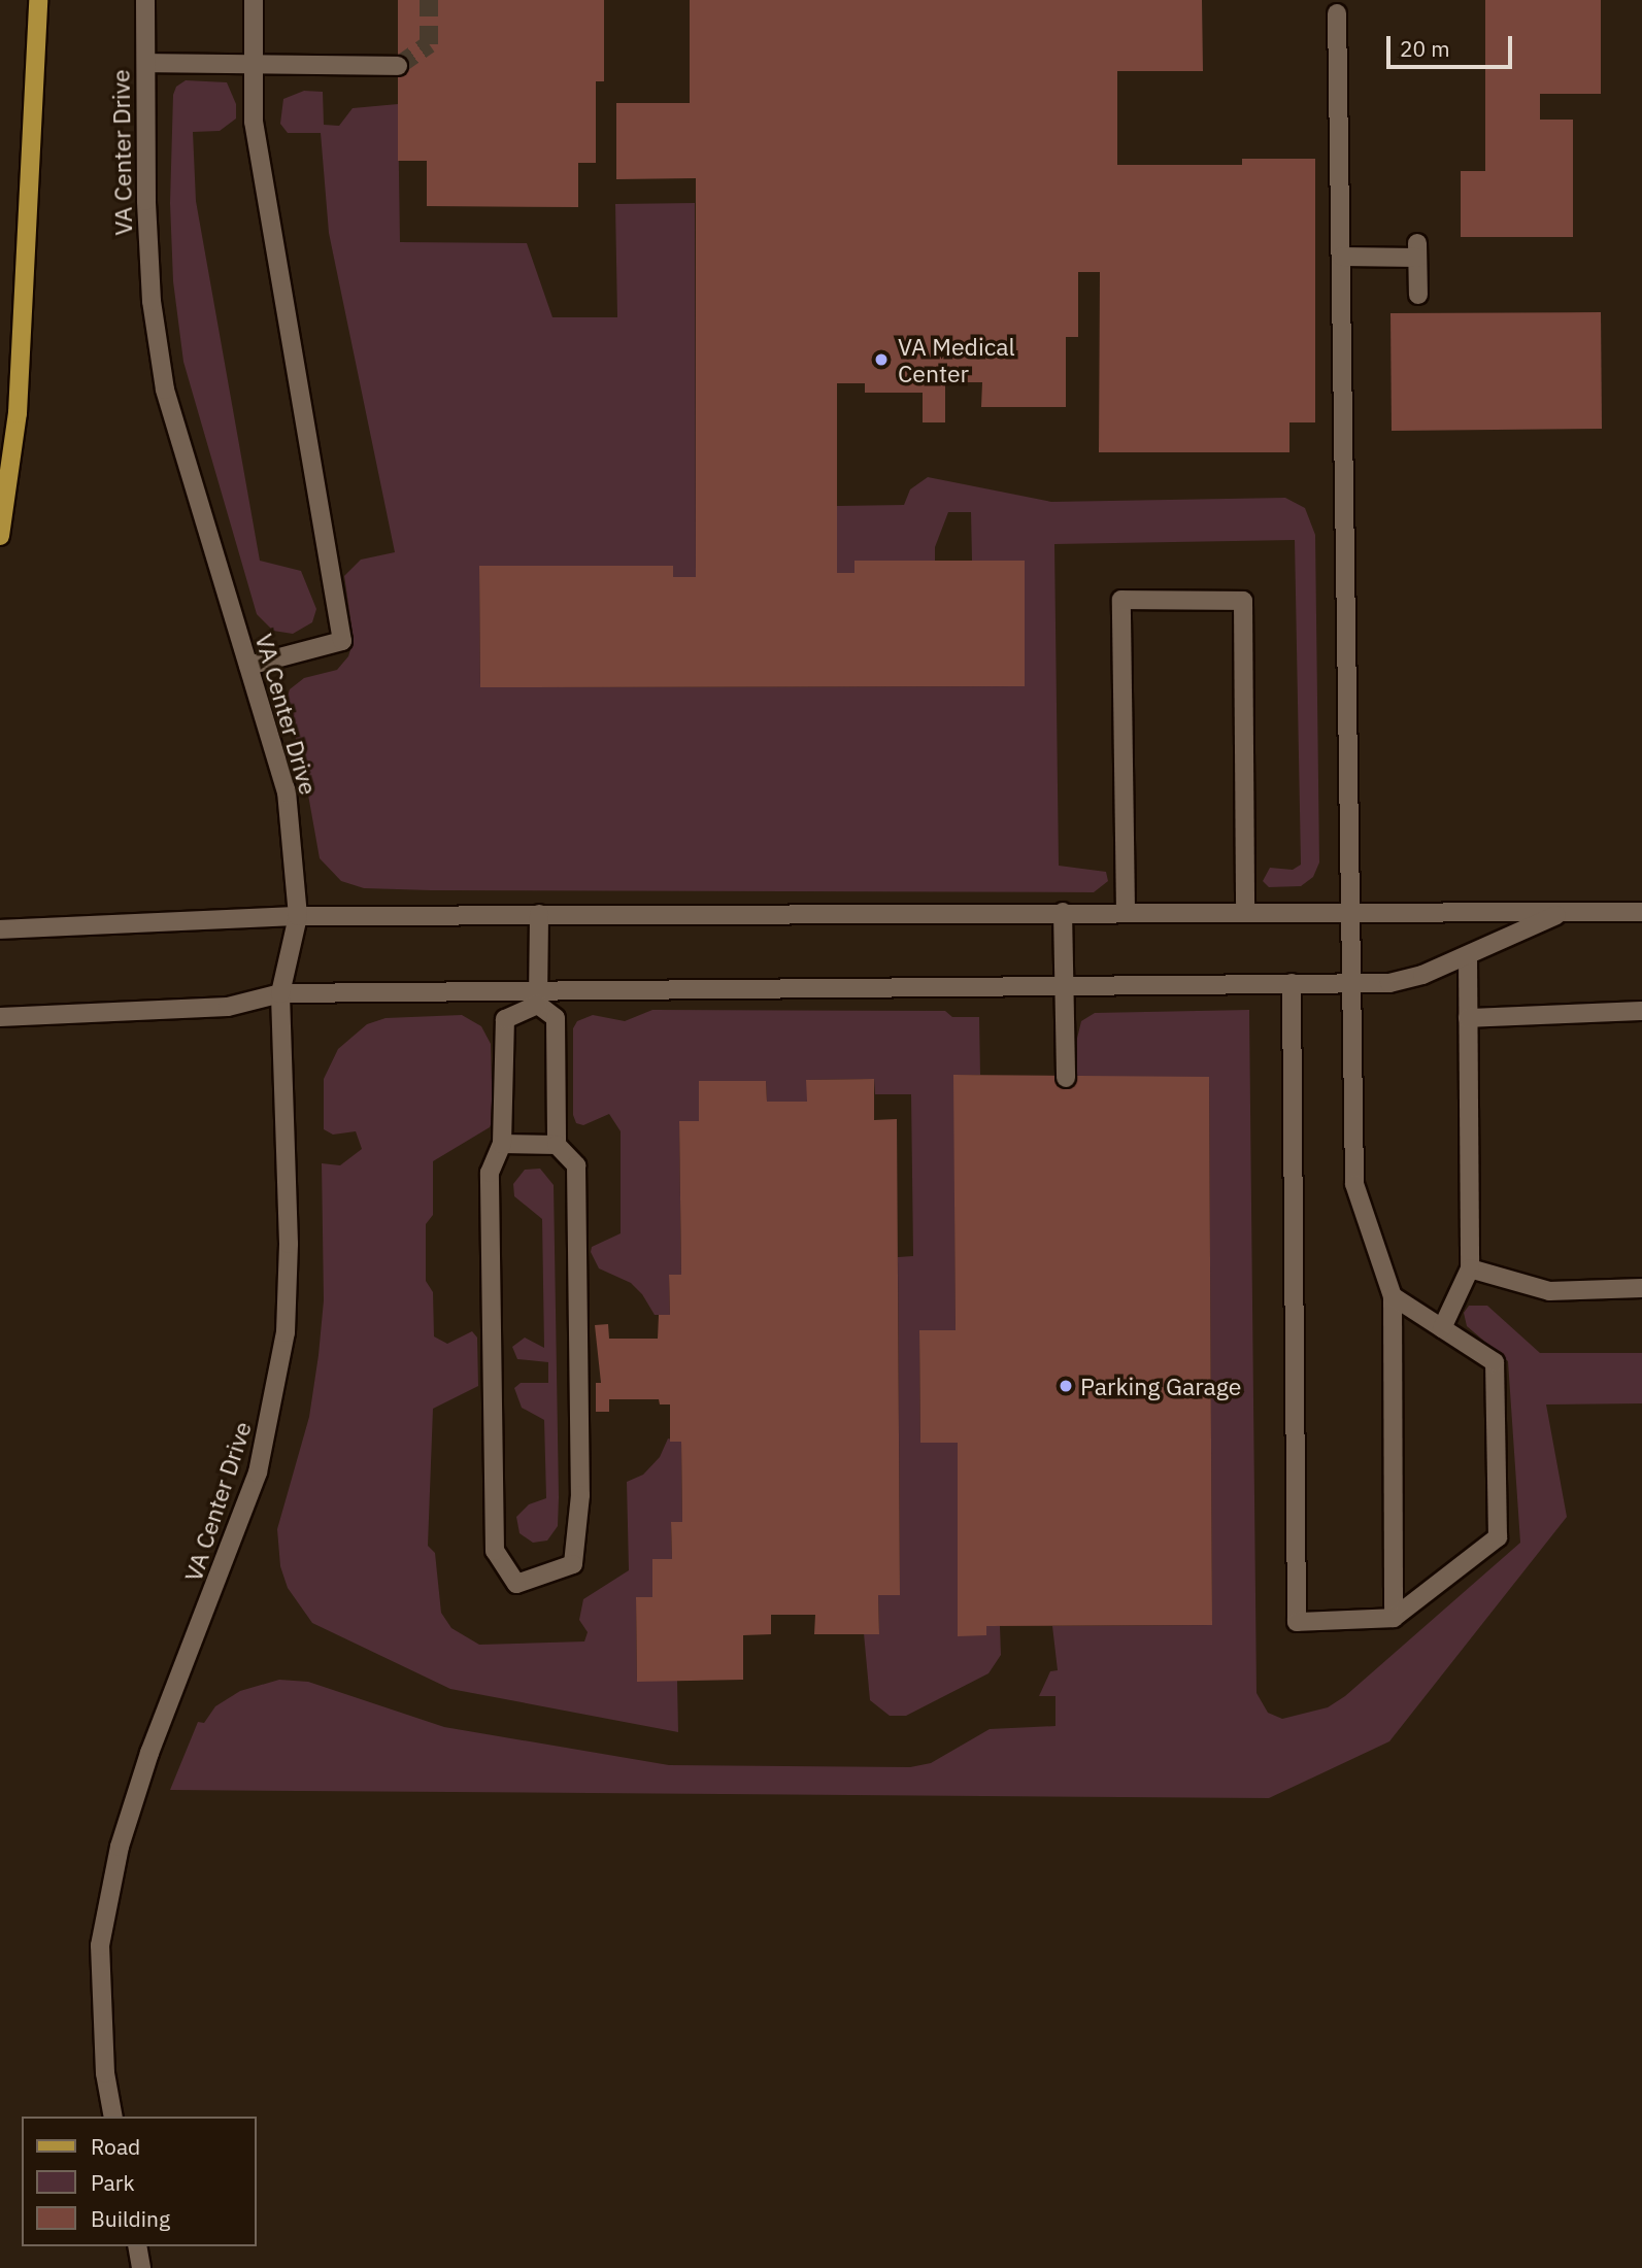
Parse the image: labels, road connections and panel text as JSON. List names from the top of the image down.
{
  "streets": {
    "street": ["VA Center Drive"]
  },
  "places": ["VA Medical Center", "Parking Garage"],
  "legend": ["Road", "Park", "Building"],
  "scale_bar": "20 m"
}
